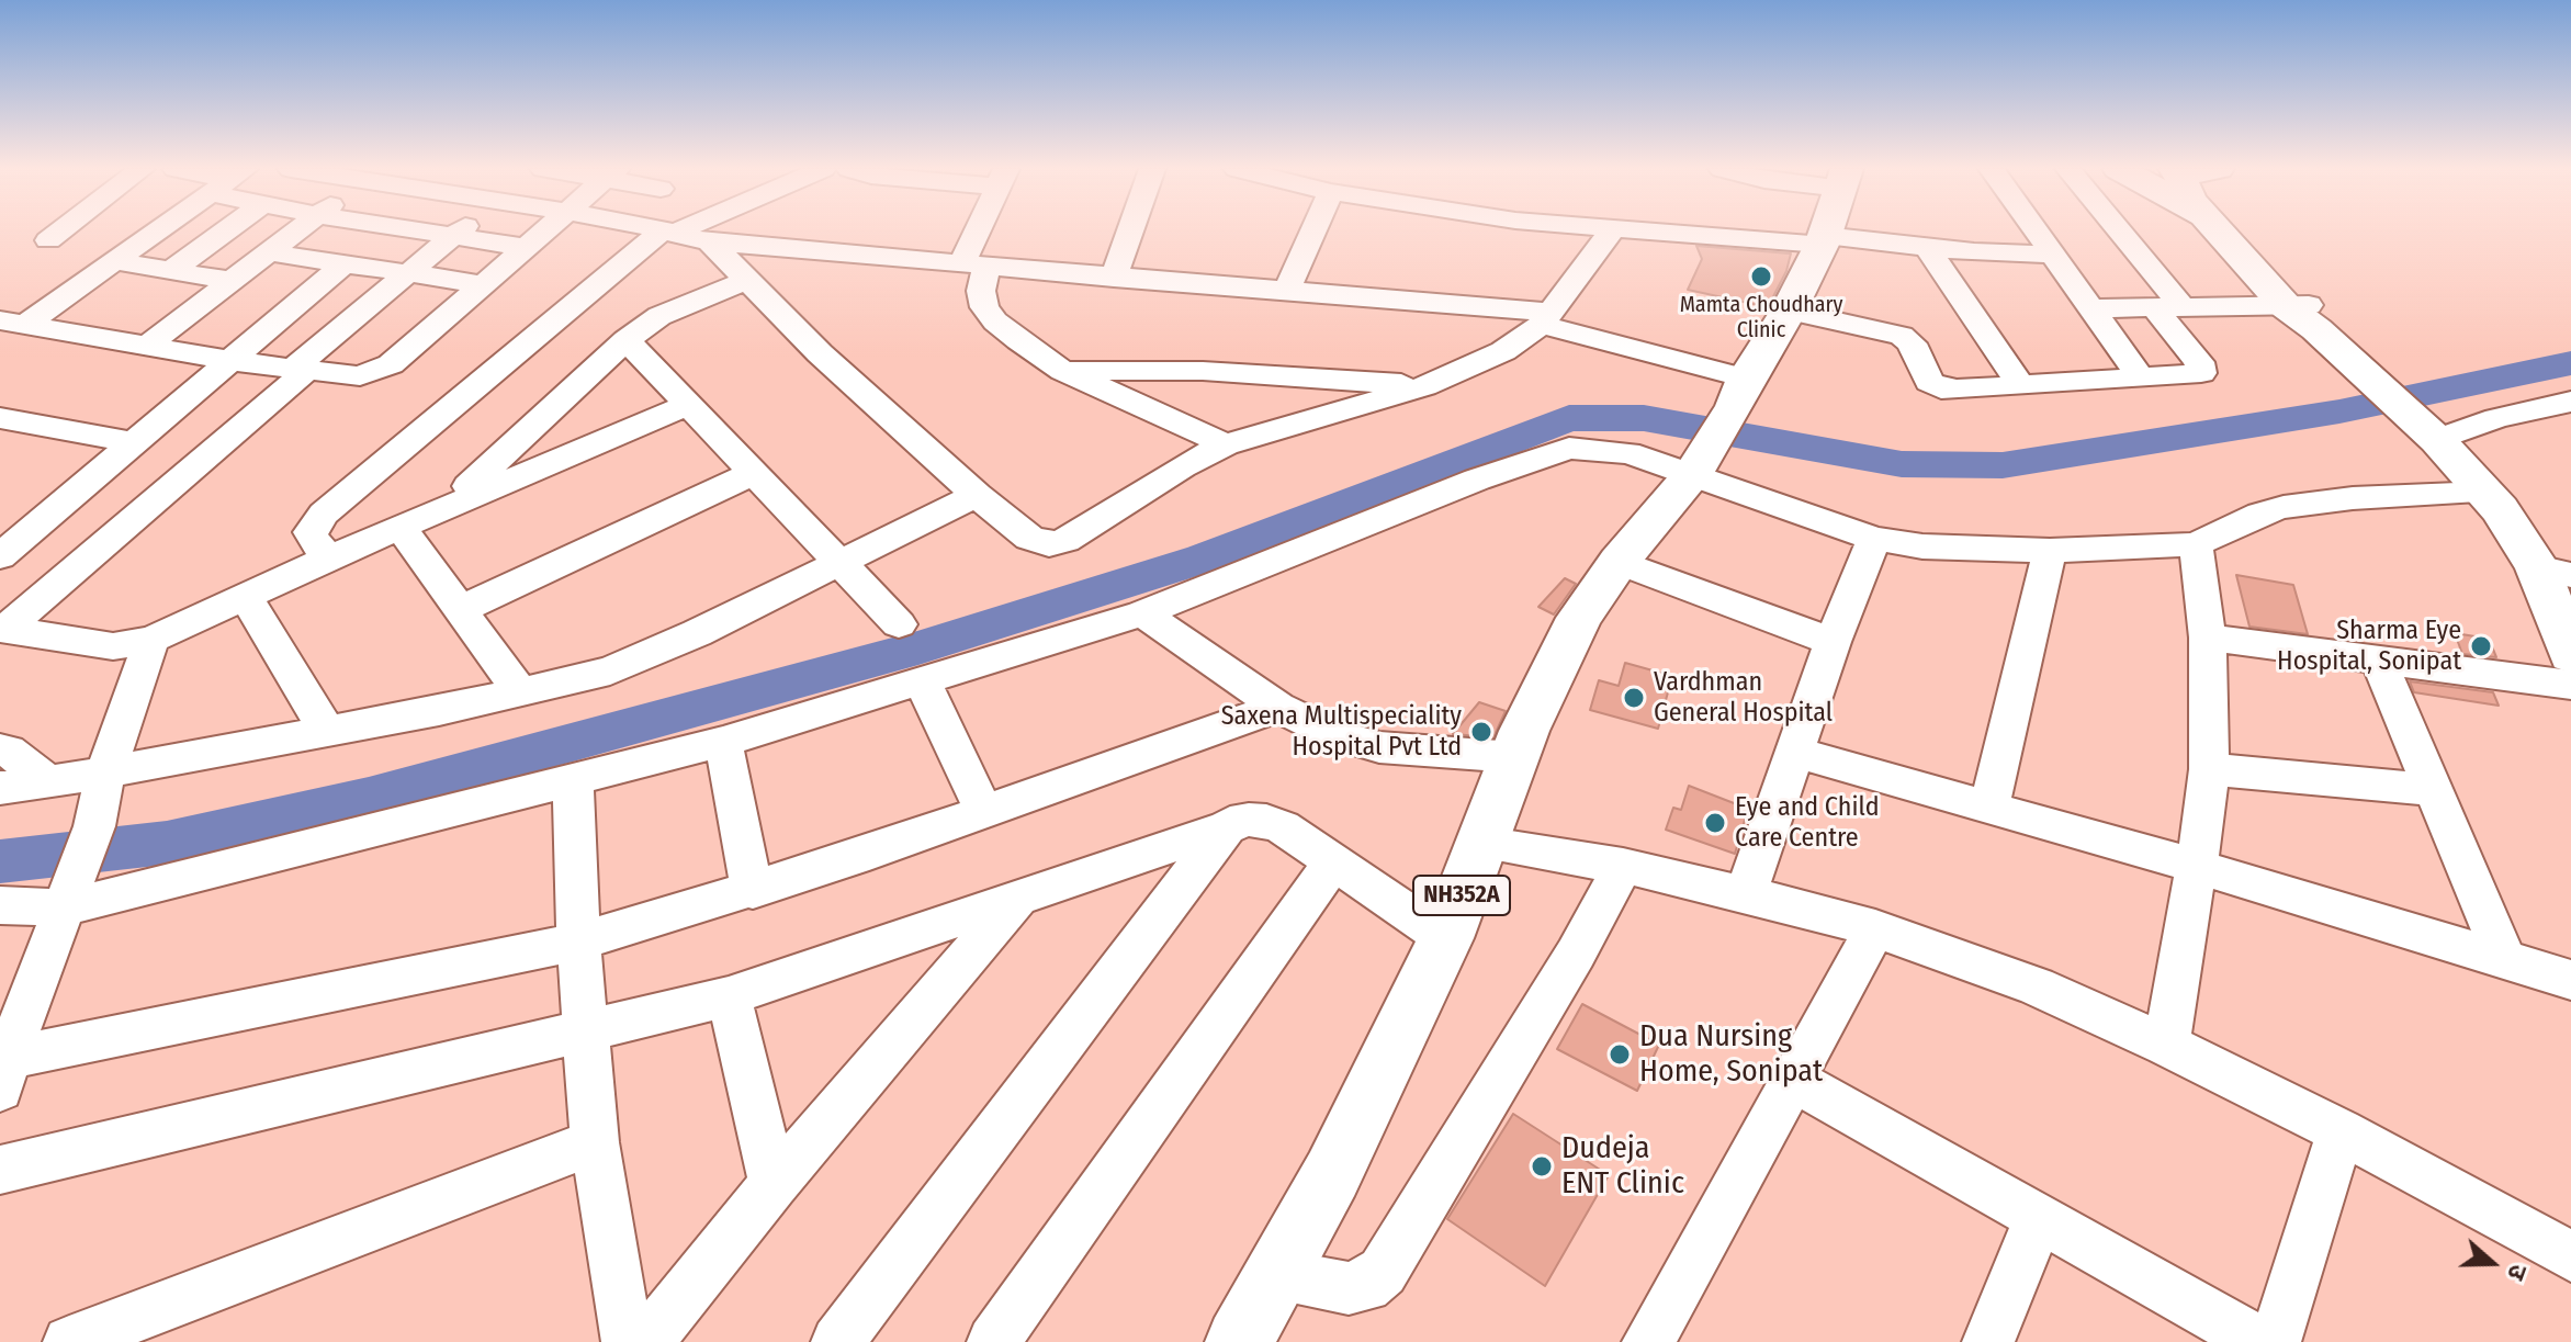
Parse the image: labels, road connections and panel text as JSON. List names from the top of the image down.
{
  "streets": {
    "main road": ["NH352A"]
  },
  "places": [
    "Mamta Choudhary Clinic",
    "Sharma Eye Hospital, Sonipat",
    "Vardhman General Hospital",
    "Saxena Multispeciality Hospital Pvt Ltd",
    "Eye and Child Care Centre",
    "Dua Nursing Home, Sonipat",
    "Dudeja ENT Clinic"
  ],
  "north": "right"
}
